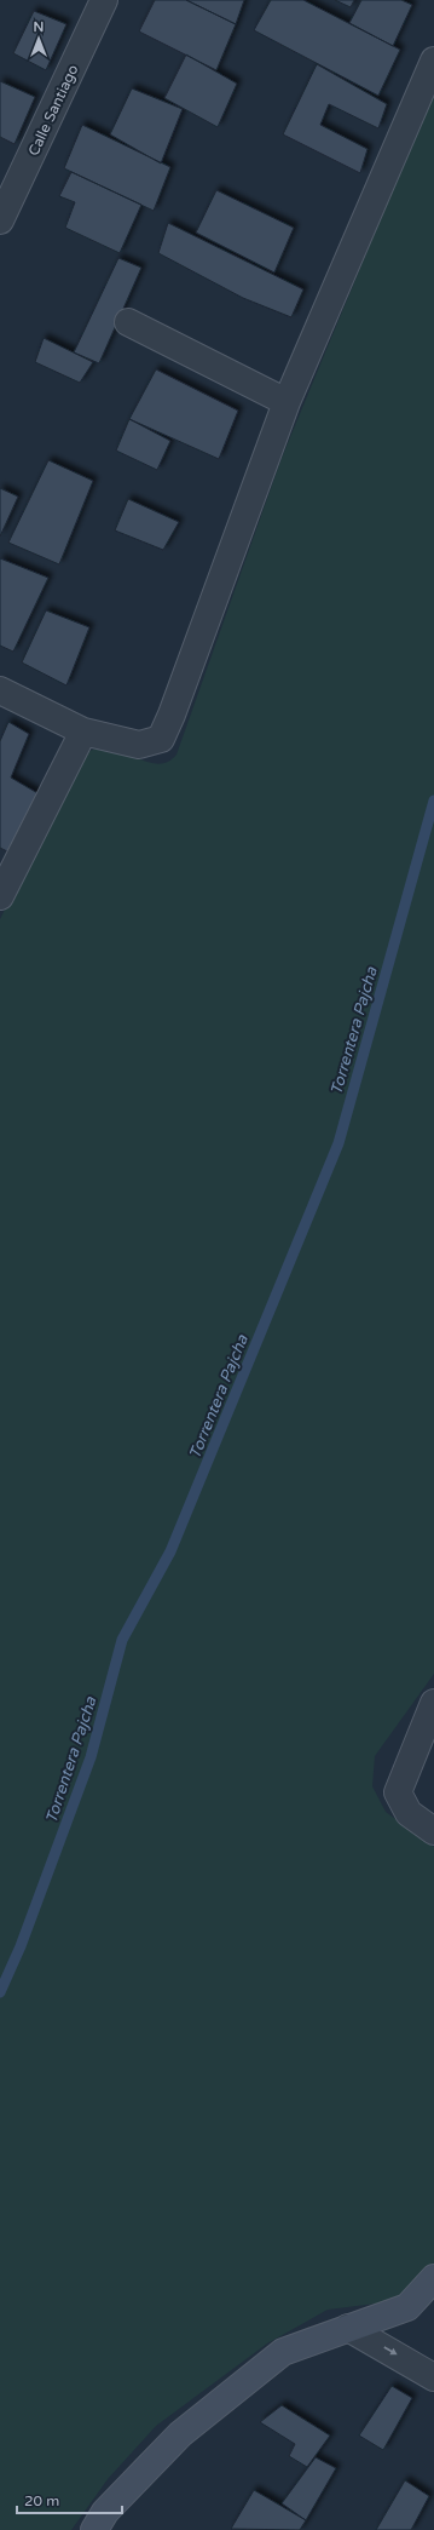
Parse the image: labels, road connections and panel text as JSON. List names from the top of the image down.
{
  "streets": {
    "street": ["Calle Santiago"]
  },
  "water": ["Torrentera Pajcha"],
  "scale_bar": "20 m",
  "north": "top"
}
